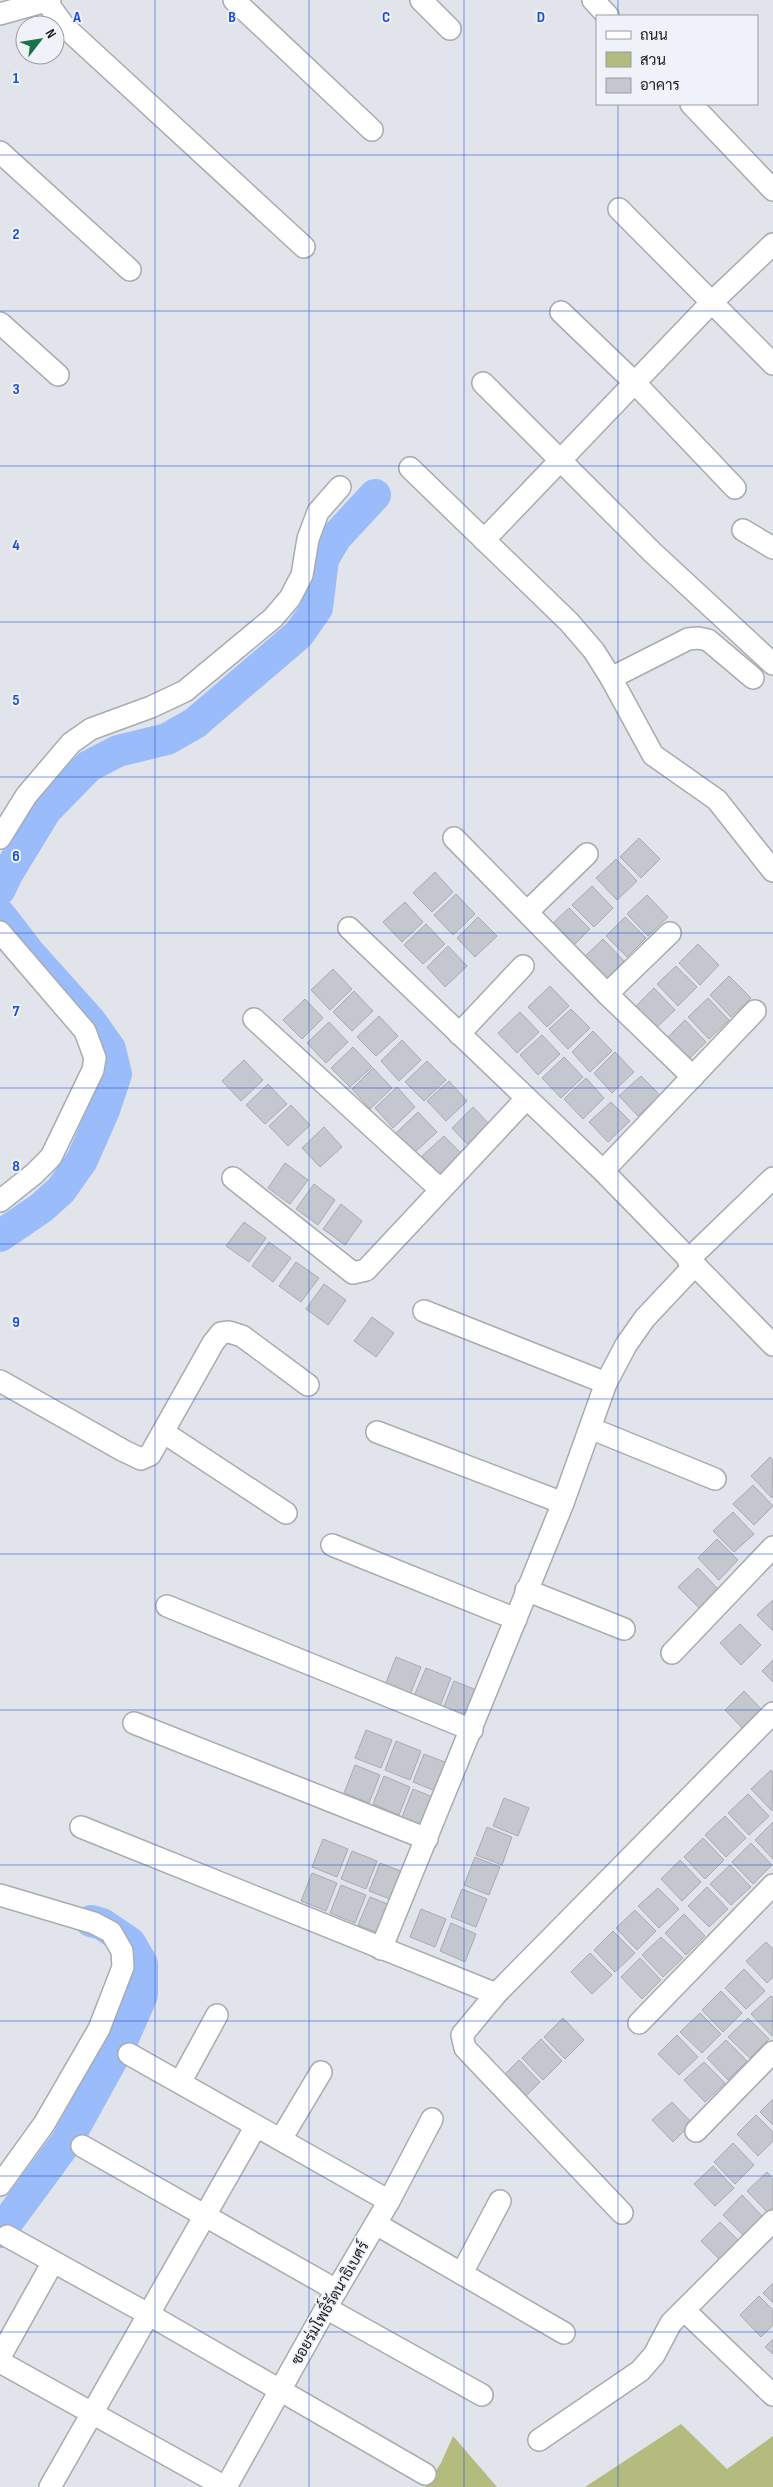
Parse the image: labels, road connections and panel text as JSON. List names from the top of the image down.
{
  "streets": {
    "street": ["ซอยร่มโพธิ์รัตนาธิเบศร์"]
  },
  "legend": ["ถนน", "สวน", "อาคาร"],
  "north": "top right",
  "grid": {
    "columns": [
      "A",
      "B",
      "C",
      "D"
    ],
    "rows": [
      "1",
      "2",
      "3",
      "4",
      "5",
      "6",
      "7",
      "8",
      "9"
    ]
  }
}
